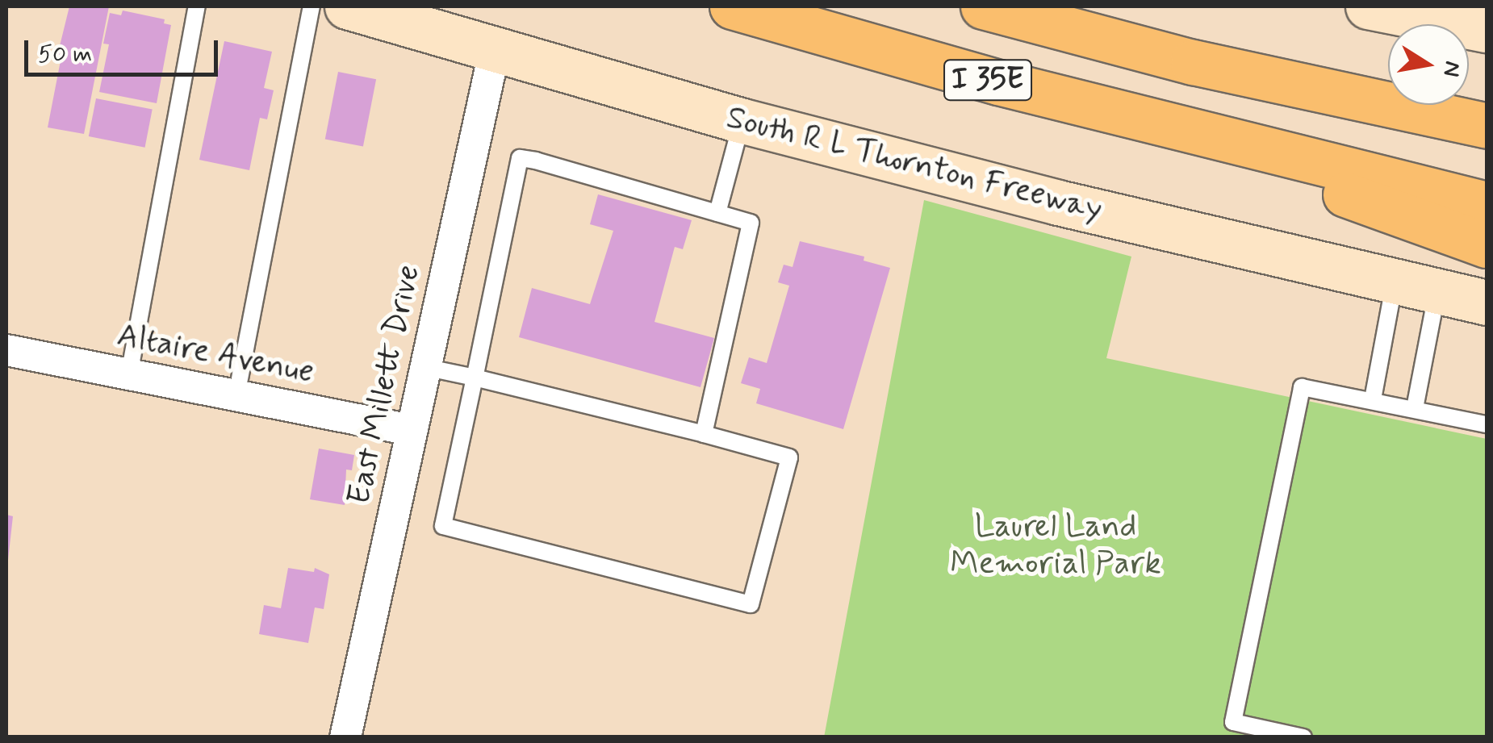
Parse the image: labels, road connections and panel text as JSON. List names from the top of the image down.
{
  "streets": {
    "highway": ["I 35E"],
    "main road": ["South R L Thornton Freeway"],
    "street": ["Altaire Avenue", "East Millett Drive"]
  },
  "crossings": [
    ["South R L Thornton Freeway", "East Millett Drive"],
    ["Altaire Avenue", "East Millett Drive"]
  ],
  "parks": ["Laurel Land Memorial Park"],
  "scale_bar": "50 m",
  "north": "right"
}
